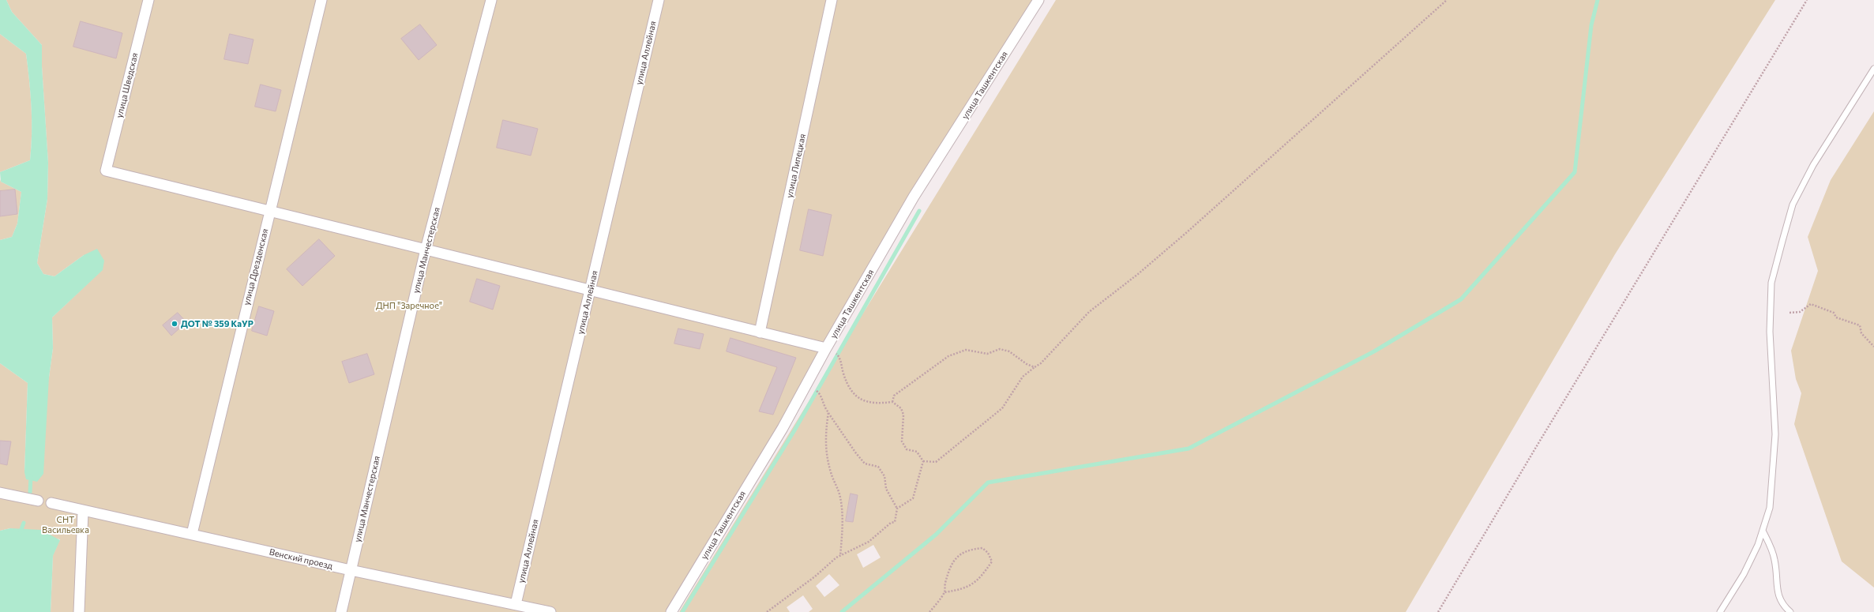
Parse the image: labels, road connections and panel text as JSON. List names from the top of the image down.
{
  "streets": {
    "street": [
      "улица Аллейная",
      "улица Шведская",
      "улица Ташкентская",
      "улица Липецкая",
      "улица Манчестерская",
      "улица Дрезденская",
      "Венский проезд"
    ]
  },
  "crossings": [
    ["улица Аллейная", "Венский проезд"],
    ["улица Шведская", "улица Дрезденская"],
    ["улица Манчестерская", "Венский проезд"],
    ["улица Дрезденская", "Венский проезд"]
  ],
  "parks": ["ДНП \"Заречное\"", "СНТ Васильевка"],
  "places": ["ДОТ № 359 КаУР"]
}
